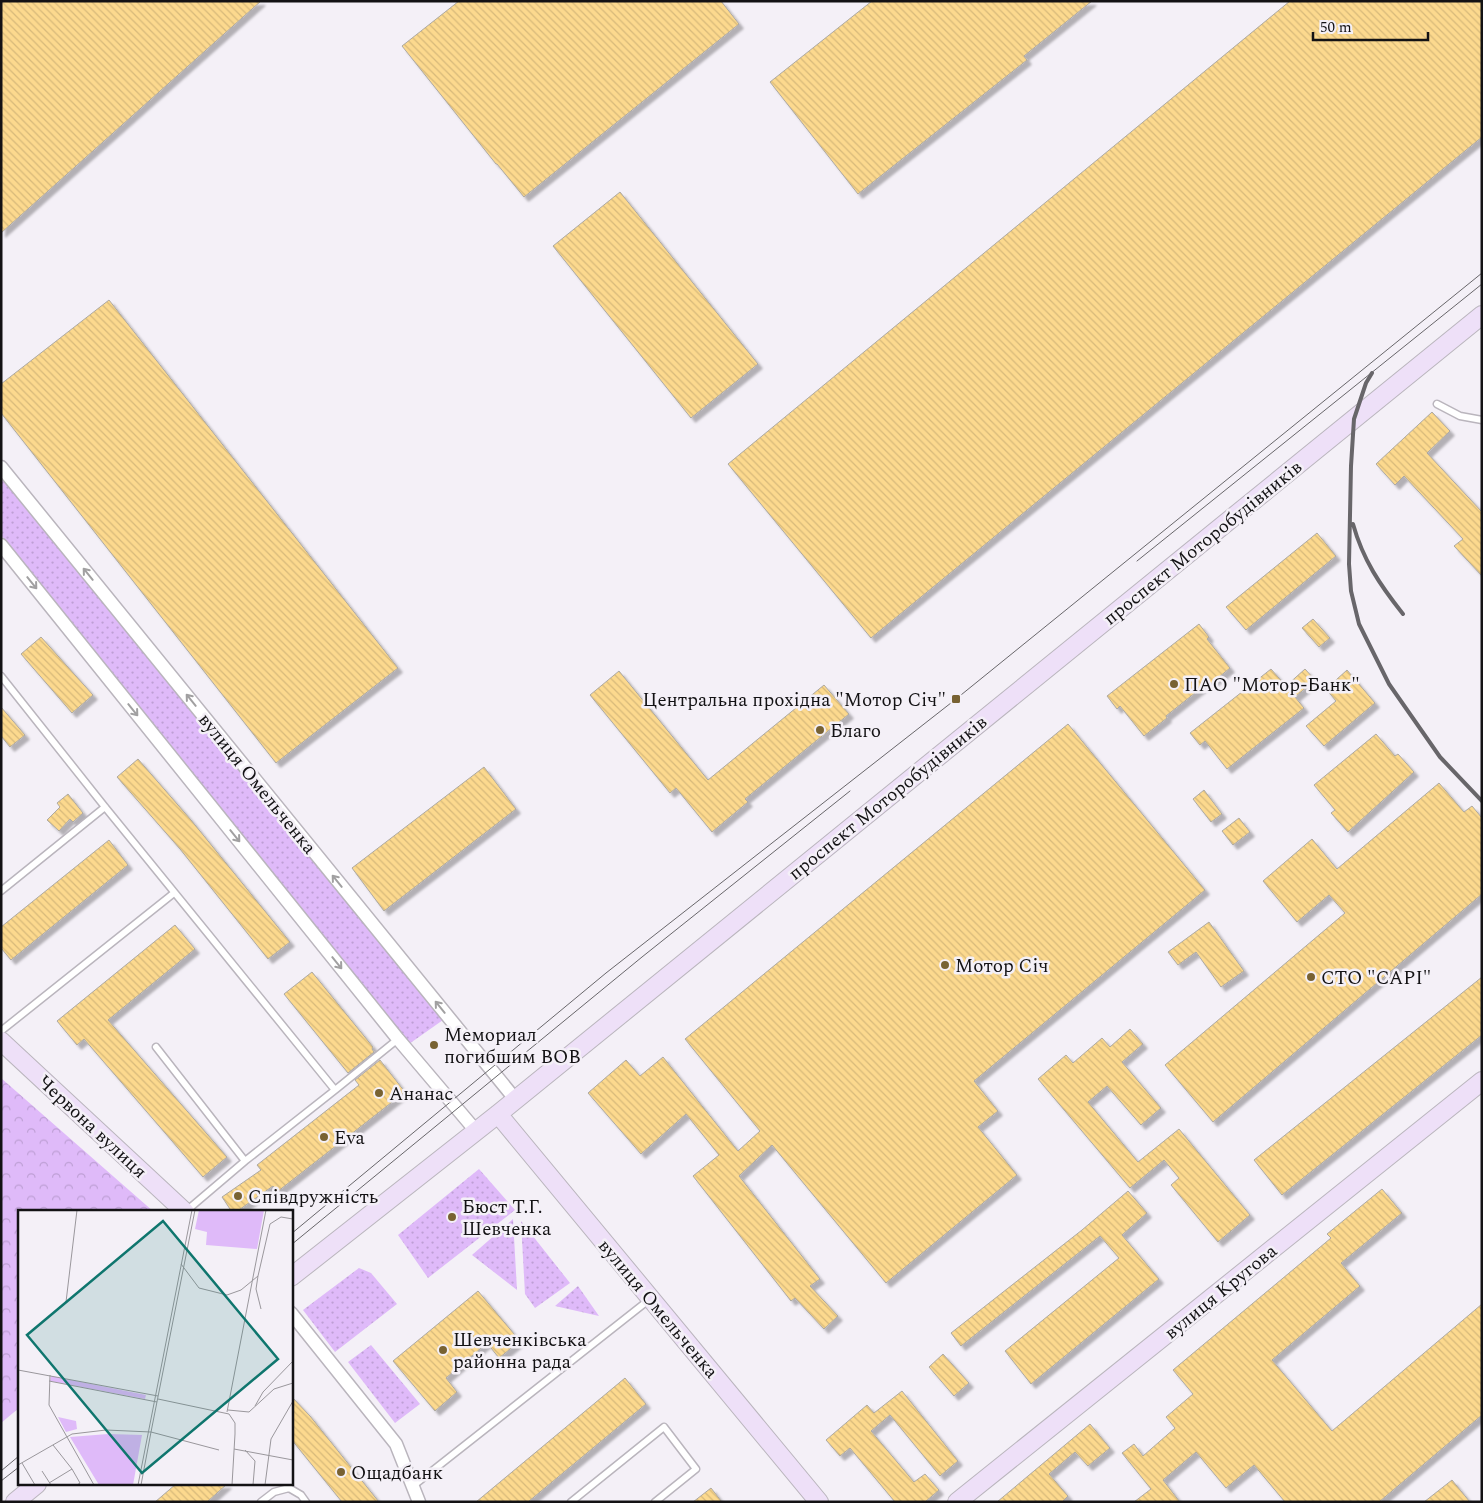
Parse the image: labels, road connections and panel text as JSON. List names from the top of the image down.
{
  "streets": {
    "main road": [
      "проспект Моторобудівників",
      "вулиця Омельченка",
      "Червона вулиця",
      "вулиця Кругова"
    ]
  },
  "crossings": [
    ["проспект Моторобудівників", "вулиця Омельченка"]
  ],
  "places": {
    "other": [
      "ПАО \"Мотор-Банк\"",
      "Благо",
      "Мотор Січ",
      "СТО \"CAPI\"",
      "Мемориал погибшим ВОВ",
      "Ананас",
      "Eva",
      "Співдружність",
      "Бюст Т.Г. Шевченка",
      "Шевченківська районна рада",
      "Ощадбанк"
    ],
    "transit": ["Центральна прохідна \"Мотор Січ\""]
  },
  "scale_bar": "50 m"
}
